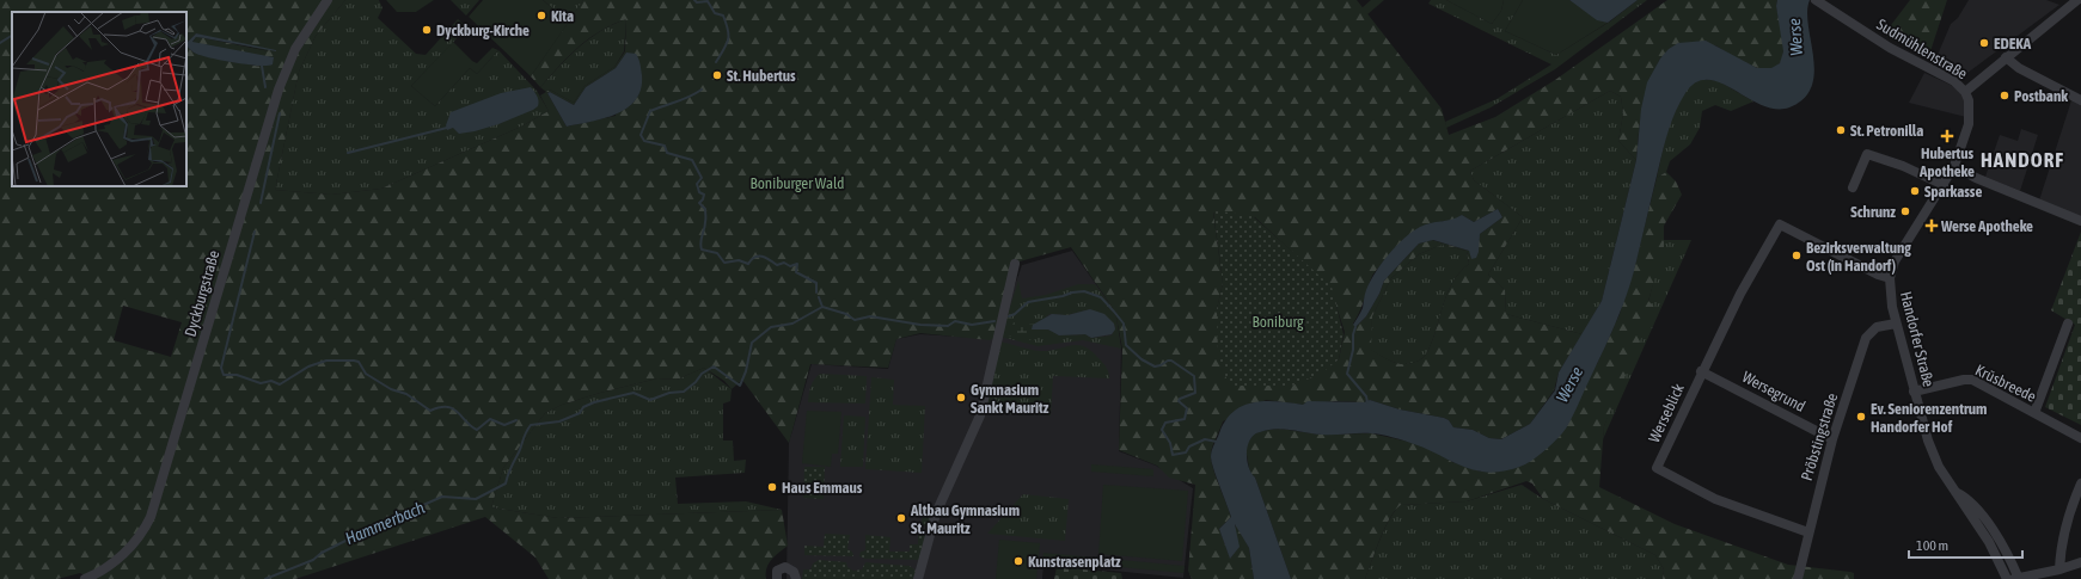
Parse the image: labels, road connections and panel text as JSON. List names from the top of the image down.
{
  "streets": {
    "street": [
      "Sudmühlenstraße",
      "Dyckburgstraße",
      "Handorfer Straße",
      "Krüsbreede",
      "Wersegrund",
      "Werseblick",
      "Pröbstingstraße"
    ]
  },
  "crossings": [
    ["Sudmühlenstraße", "Handorfer Straße"],
    ["Handorfer Straße", "Krüsbreede"],
    ["Handorfer Straße", "Werseblick"],
    ["Handorfer Straße", "Pröbstingstraße"],
    ["Wersegrund", "Werseblick"],
    ["Wersegrund", "Pröbstingstraße"],
    ["Werseblick", "Pröbstingstraße"]
  ],
  "districts": ["HANDORF"],
  "water": ["Werse", "Hammerbach"],
  "parks": ["Boniburger Wald", "Boniburg"],
  "places": {
    "other": [
      "Kita",
      "Dyckburg-Kirche",
      "EDEKA",
      "St. Hubertus",
      "Postbank",
      "St. Petronilla",
      "Sparkasse",
      "Schrunz",
      "Bezirksverwaltung Ost (in Handorf)",
      "Gymnasium Sankt Mauritz",
      "Ev. Seniorenzentrum Handorfer Hof",
      "Haus Emmaus",
      "Altbau Gymnasium St. Mauritz",
      "Kunstrasenplatz"
    ],
    "health": ["Hubertus Apotheke", "Werse Apotheke"]
  },
  "scale_bar": "100 m"
}
